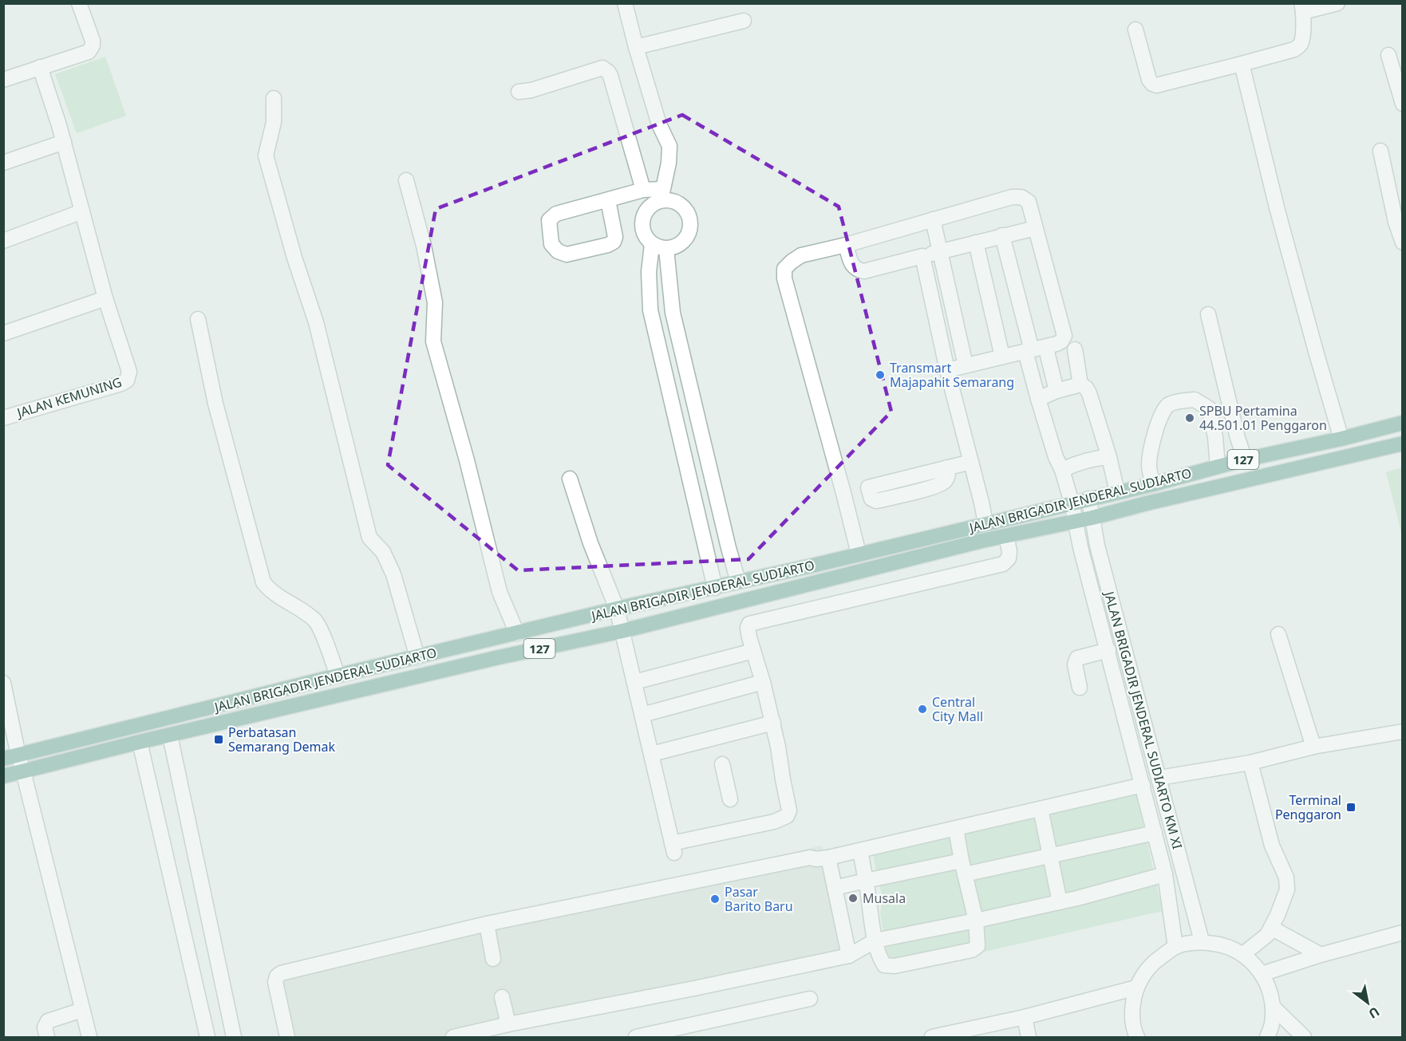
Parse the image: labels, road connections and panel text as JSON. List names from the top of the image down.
{
  "streets": {
    "main road": ["127", "JALAN BRIGADIR JENDERAL SUDIARTO"],
    "street": ["JALAN KEMUNING", "JALAN BRIGADIR JENDERAL SUDIARTO KM XI"]
  },
  "crossings": [
    ["JALAN BRIGADIR JENDERAL SUDIARTO", "JALAN BRIGADIR JENDERAL SUDIARTO KM XI"]
  ],
  "places": {
    "other": [
      "Transmart Majapahit Semarang",
      "SPBU Pertamina 44.501.01 Penggaron",
      "Central City Mall",
      "Musala",
      "Pasar Barito Baru"
    ],
    "transit": ["Perbatasan Semarang Demak", "Terminal Penggaron"]
  },
  "north": "bottom right"
}
